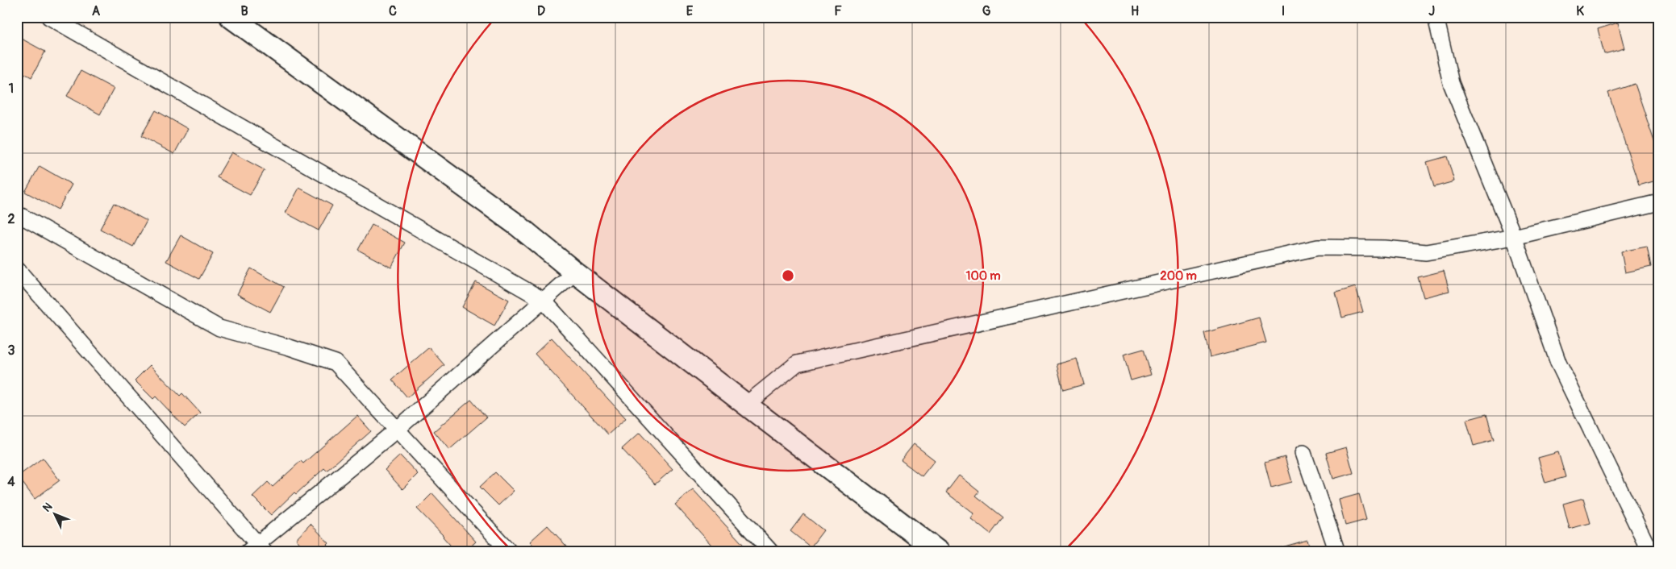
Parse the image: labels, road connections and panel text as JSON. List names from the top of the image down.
{
  "north": "top left",
  "grid": {
    "columns": [
      "A",
      "B",
      "C",
      "D",
      "E",
      "F",
      "G",
      "H",
      "I",
      "J",
      "K"
    ],
    "rows": [
      "1",
      "2",
      "3",
      "4"
    ]
  },
  "rings": ["100 m", "200 m"]
}
